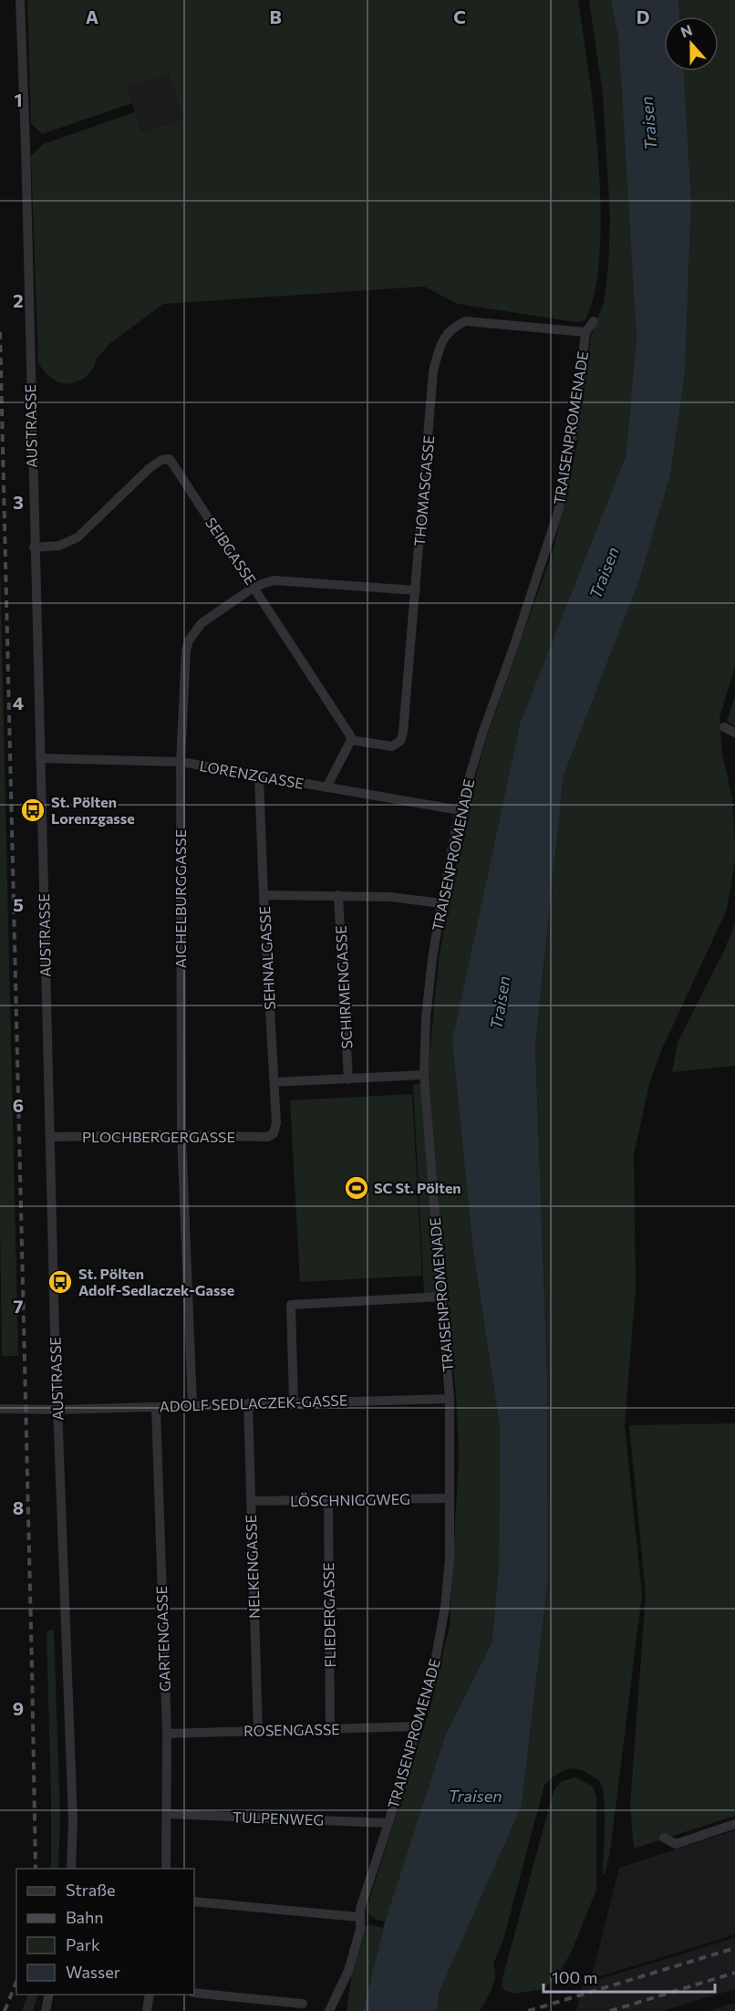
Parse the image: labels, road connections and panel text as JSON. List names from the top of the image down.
{
  "streets": {
    "street": [
      "AUSTRASSE",
      "TRAISENPROMENADE",
      "THOMASGASSE",
      "SEIBGASSE",
      "LORENZGASSE",
      "AICHELBURGGASSE",
      "SEHNALGASSE",
      "SCHIRMENGASSE",
      "PLOCHBERGERGASSE",
      "ADOLF SEDLACZEK-GASSE",
      "LÖSCHNIGGWEG",
      "NELKENGASSE",
      "FLIEDERGASSE",
      "GARTENGASSE",
      "ROSENGASSE",
      "TULPENWEG"
    ]
  },
  "crossings": [
    ["AUSTRASSE", "SEIBGASSE"],
    ["AUSTRASSE", "LORENZGASSE"],
    ["AUSTRASSE", "PLOCHBERGERGASSE"],
    ["AUSTRASSE", "ADOLF SEDLACZEK-GASSE"],
    ["TRAISENPROMENADE", "THOMASGASSE"],
    ["TRAISENPROMENADE", "LORENZGASSE"],
    ["TRAISENPROMENADE", "ADOLF SEDLACZEK-GASSE"],
    ["TRAISENPROMENADE", "LÖSCHNIGGWEG"],
    ["TRAISENPROMENADE", "ROSENGASSE"],
    ["TRAISENPROMENADE", "TULPENWEG"],
    ["THOMASGASSE", "SEIBGASSE"],
    ["THOMASGASSE", "AICHELBURGGASSE"],
    ["SEIBGASSE", "AICHELBURGGASSE"],
    ["LORENZGASSE", "AICHELBURGGASSE"],
    ["LORENZGASSE", "SEHNALGASSE"],
    ["AICHELBURGGASSE", "PLOCHBERGERGASSE"],
    ["AICHELBURGGASSE", "ADOLF SEDLACZEK-GASSE"],
    ["SEHNALGASSE", "PLOCHBERGERGASSE"],
    ["ADOLF SEDLACZEK-GASSE", "NELKENGASSE"],
    ["ADOLF SEDLACZEK-GASSE", "GARTENGASSE"],
    ["LÖSCHNIGGWEG", "NELKENGASSE"],
    ["LÖSCHNIGGWEG", "FLIEDERGASSE"],
    ["NELKENGASSE", "ROSENGASSE"],
    ["FLIEDERGASSE", "ROSENGASSE"],
    ["GARTENGASSE", "ROSENGASSE"],
    ["GARTENGASSE", "TULPENWEG"]
  ],
  "water": ["Traisen"],
  "places": {
    "bus stop": ["St. Pölten Lorenzgasse", "St. Pölten Adolf-Sedlaczek-Gasse"],
    "sports": ["SC St. Pölten"]
  },
  "legend": [
    "Straße",
    "Bahn",
    "Park",
    "Wasser"
  ],
  "scale_bar": "100 m",
  "north": "top",
  "grid": {
    "columns": [
      "A",
      "B",
      "C",
      "D"
    ],
    "rows": [
      "1",
      "2",
      "3",
      "4",
      "5",
      "6",
      "7",
      "8",
      "9"
    ]
  }
}
